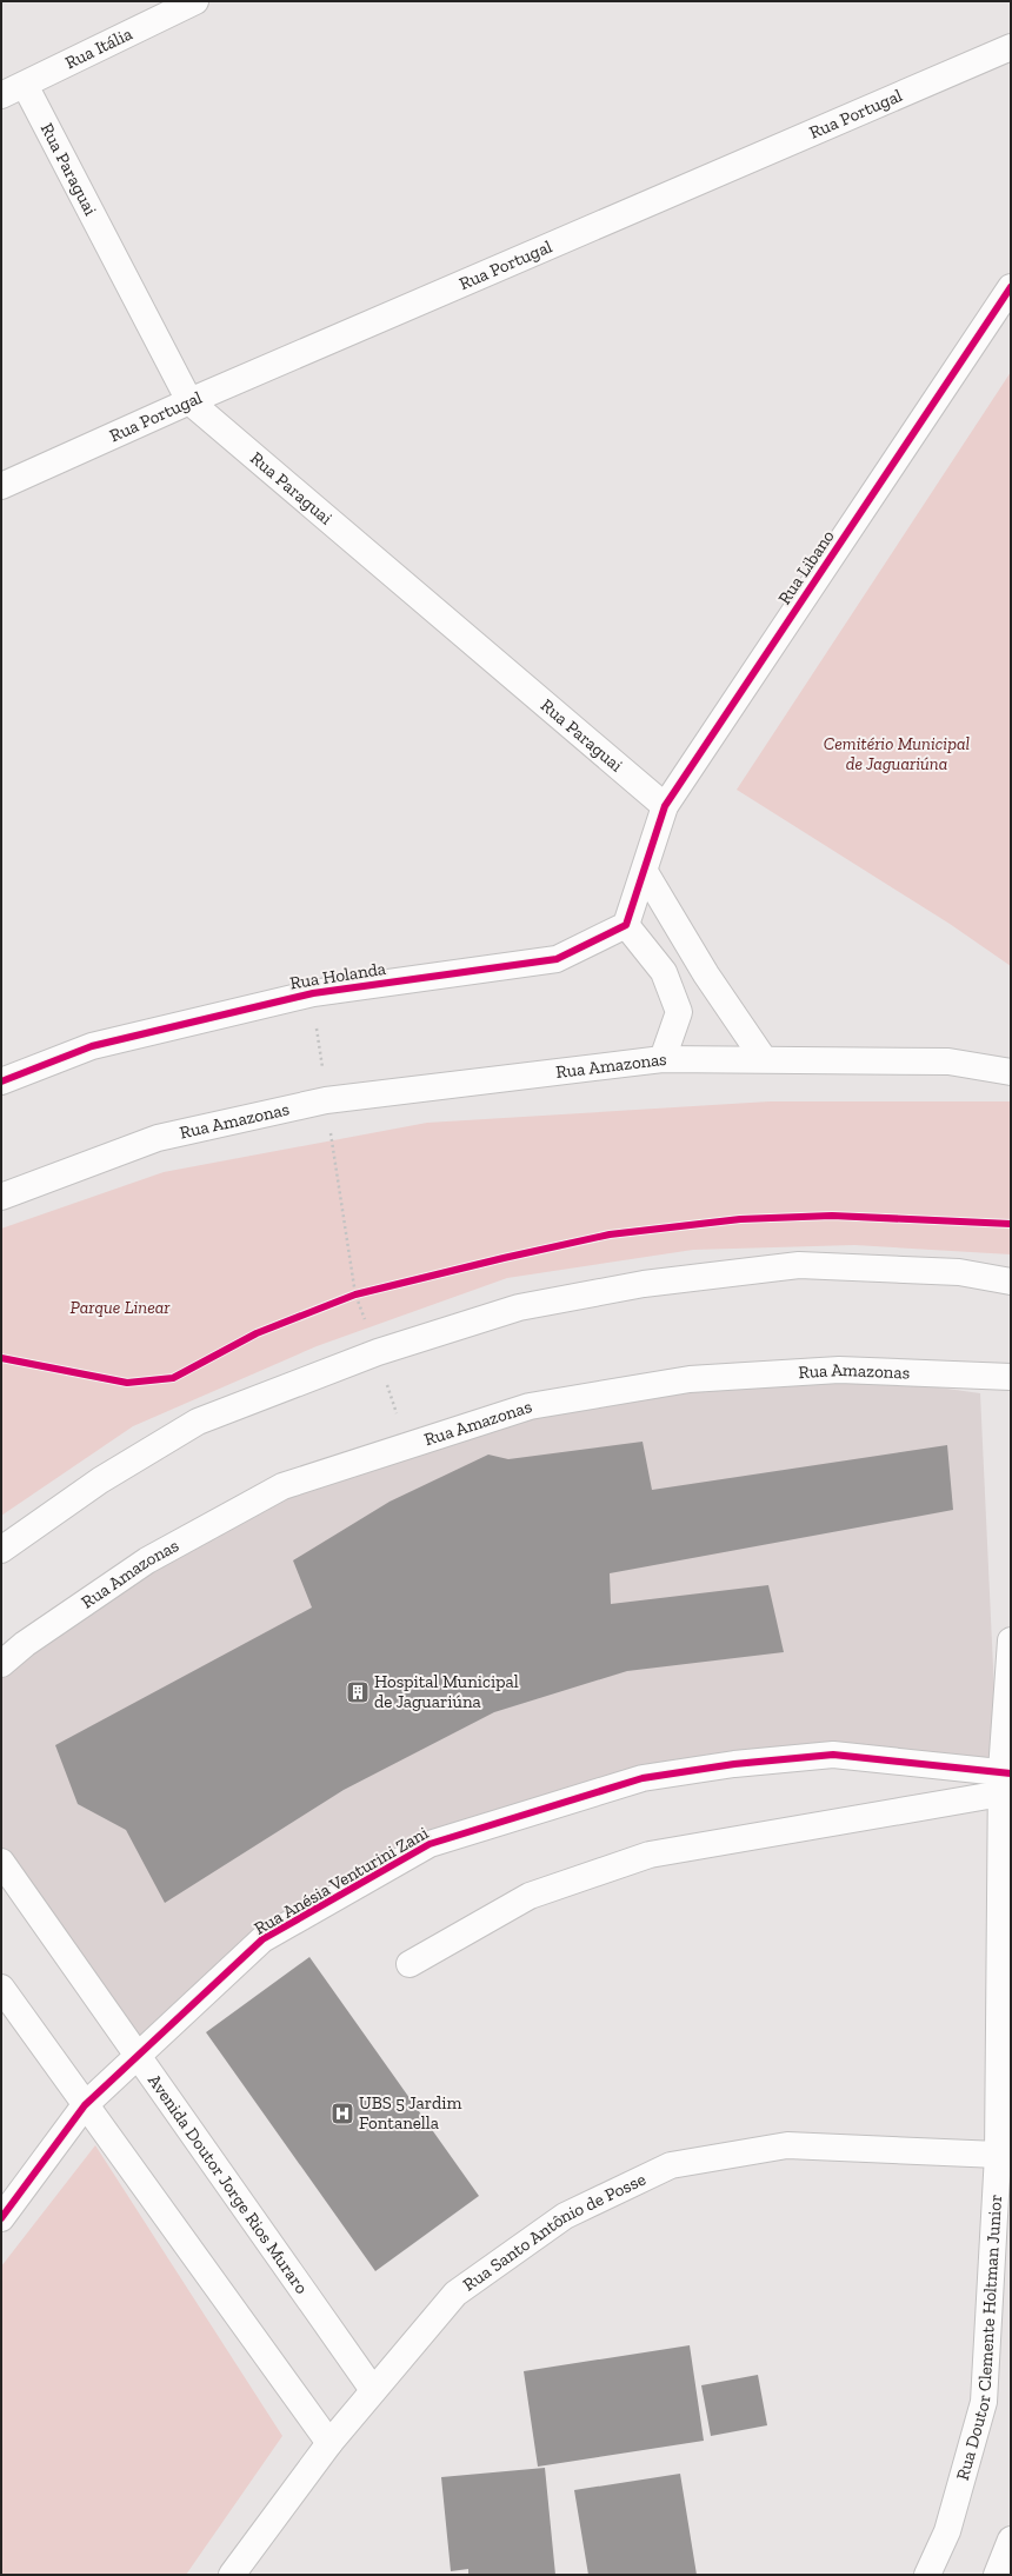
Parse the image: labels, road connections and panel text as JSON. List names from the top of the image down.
{
  "streets": {
    "street": [
      "Rua Itália",
      "Rua Portugal",
      "Rua Paraguai",
      "Rua Libano",
      "Rua Holanda",
      "Rua Amazonas",
      "Rua Anésia Venturini Zani",
      "Avenida Doutor Jorge Rios Muraro",
      "Rua Santo Antônio de Posse",
      "Rua Doutor Clemente Holtman Junior"
    ]
  },
  "crossings": [
    ["Rua Itália", "Rua Paraguai"],
    ["Rua Portugal", "Rua Paraguai"],
    ["Rua Paraguai", "Rua Libano"],
    ["Rua Anésia Venturini Zani", "Avenida Doutor Jorge Rios Muraro"],
    ["Rua Anésia Venturini Zani", "Rua Doutor Clemente Holtman Junior"],
    ["Avenida Doutor Jorge Rios Muraro", "Rua Santo Antônio de Posse"],
    ["Rua Santo Antônio de Posse", "Rua Doutor Clemente Holtman Junior"]
  ],
  "parks": ["Cemitério Municipal de Jaguariúna", "Parque Linear"],
  "places": {
    "building": ["Hospital Municipal de Jaguariúna"],
    "hospital": ["UBS 5 Jardim Fontanella"]
  }
}
